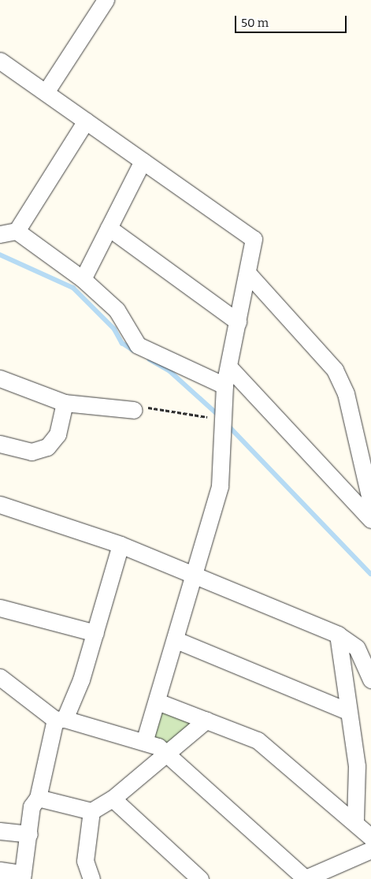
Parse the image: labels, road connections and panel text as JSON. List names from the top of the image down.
{
  "scale_bar": "50 m"
}
